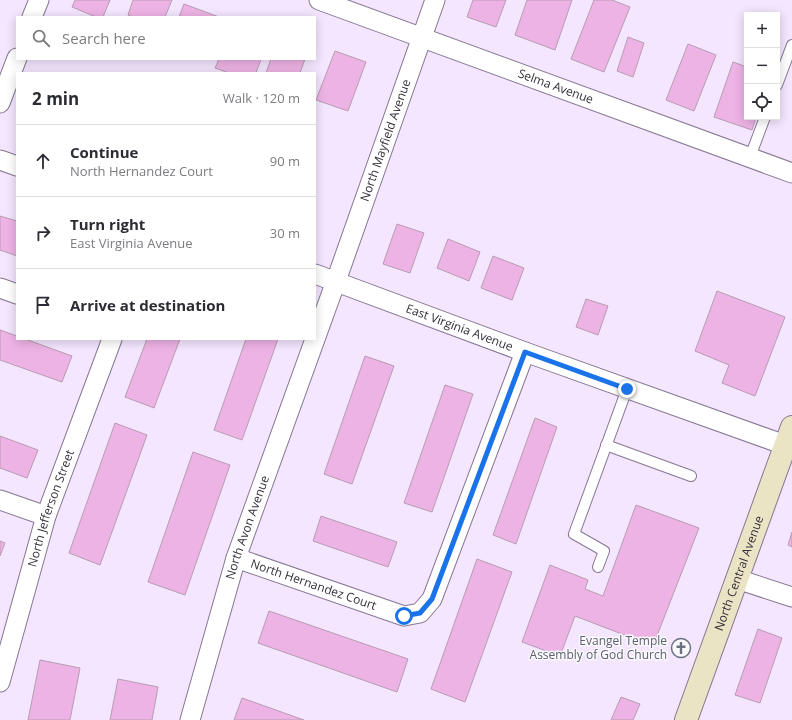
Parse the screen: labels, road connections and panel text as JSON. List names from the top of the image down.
{
  "streets": {
    "street": [
      "Selma Avenue",
      "North Mayfield Avenue",
      "East Virginia Avenue",
      "North Jefferson Street",
      "North Avon Avenue",
      "North Central Avenue",
      "North Hernandez Court"
    ]
  },
  "crossings": [
    ["Selma Avenue", "North Mayfield Avenue"],
    ["North Mayfield Avenue", "East Virginia Avenue"],
    ["North Mayfield Avenue", "North Avon Avenue"],
    ["East Virginia Avenue", "North Avon Avenue"],
    ["East Virginia Avenue", "North Central Avenue"],
    ["East Virginia Avenue", "North Hernandez Court"],
    ["North Avon Avenue", "North Hernandez Court"]
  ],
  "places": {
    "church": ["Evangel Temple Assembly of God Church"]
  },
  "page": {
    "map_buttons": ["+", "−"],
    "search": "Search here",
    "heading": ["2 min", "Walk · 120 m"],
    "list": [
      ["Continue", "North Hernandez Court", "90 m"],
      ["Turn right", "East Virginia Avenue", "30 m"],
      "Arrive at destination"
    ]
  }
}
